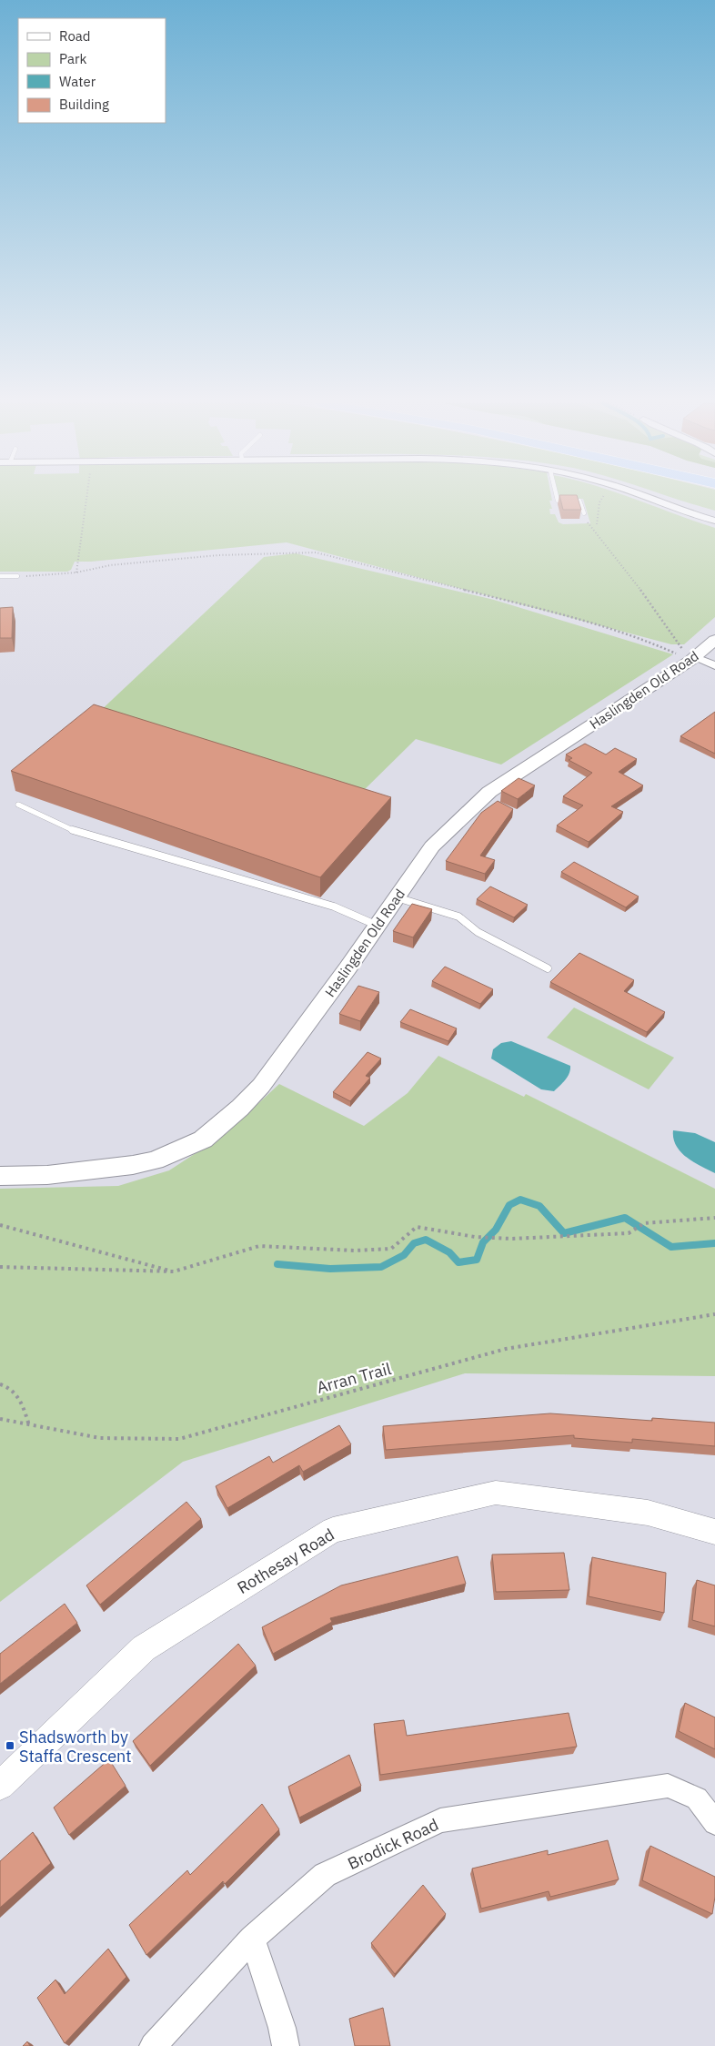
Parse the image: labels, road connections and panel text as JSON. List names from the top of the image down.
{
  "streets": {
    "main road": ["Haslingden Old Road"],
    "street": ["Rothesay Road", "Brodick Road"],
    "path": ["Arran Trail"]
  },
  "places": {
    "transit": ["Shadsworth by Staffa Crescent"]
  },
  "legend": [
    "Road",
    "Park",
    "Water",
    "Building"
  ]
}
